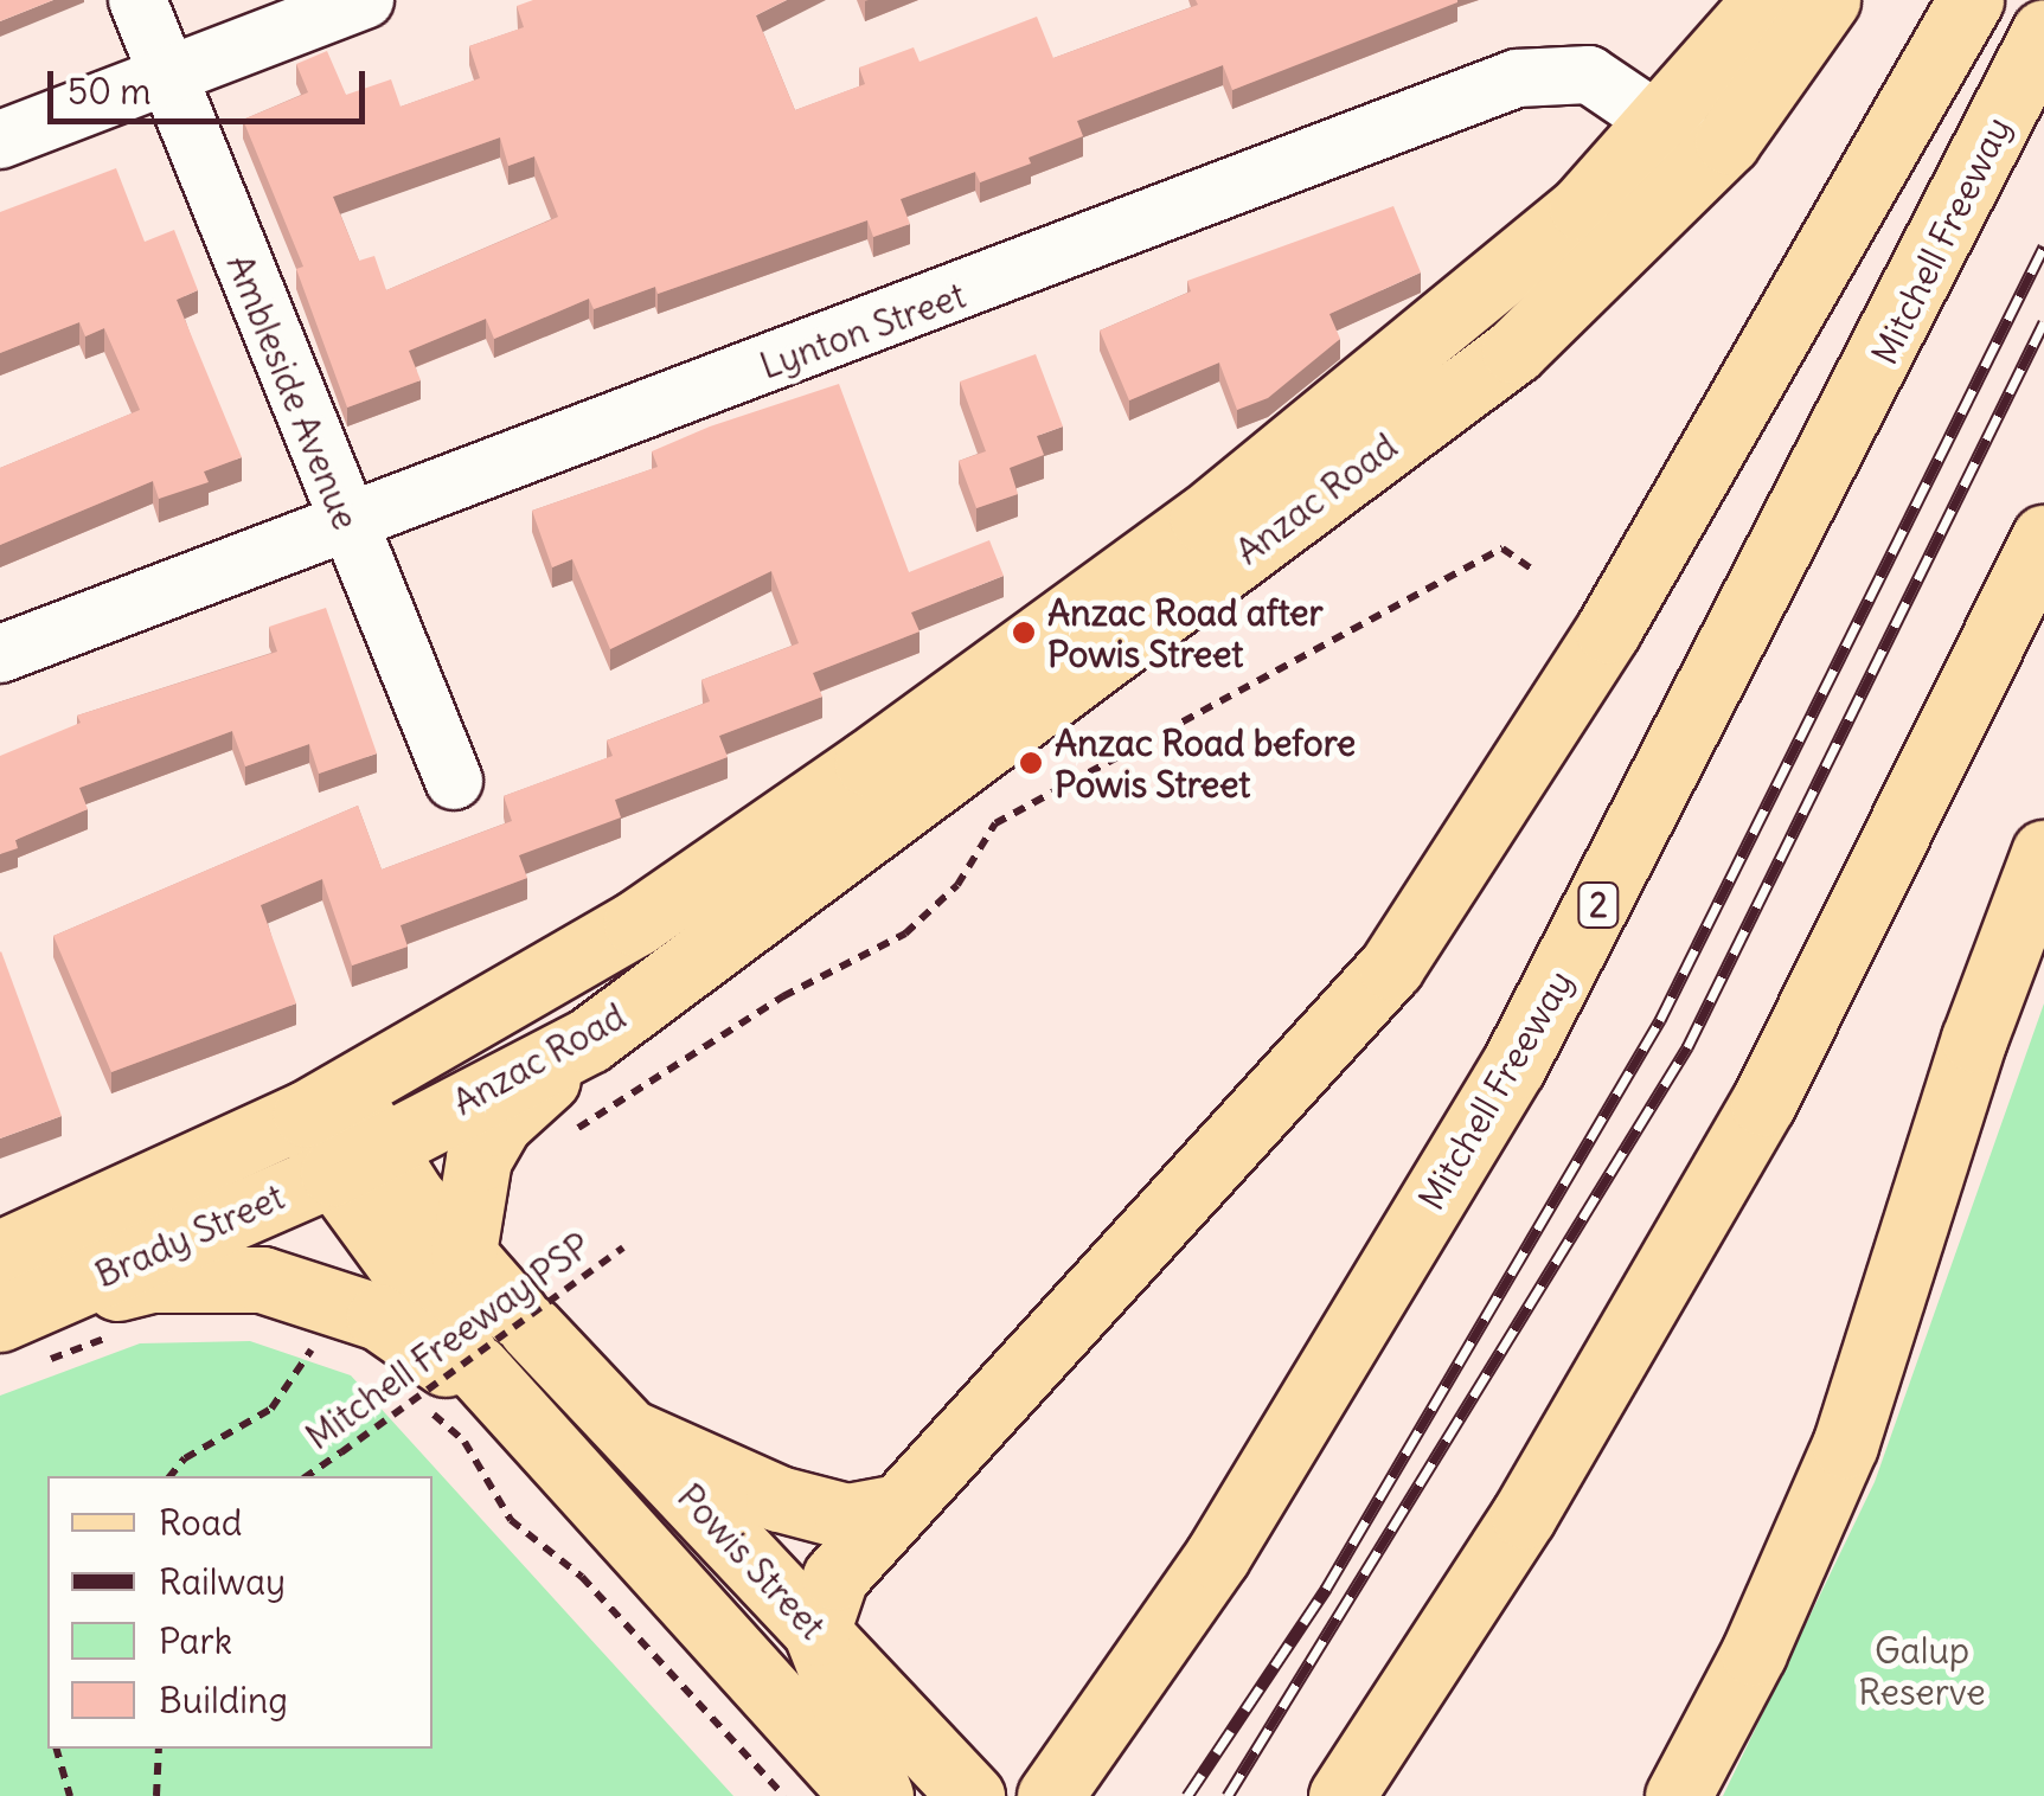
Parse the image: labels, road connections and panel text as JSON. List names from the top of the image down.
{
  "streets": {
    "main road": [
      "Mitchell Freeway",
      "Anzac Road",
      "2",
      "Brady Street",
      "Powis Street"
    ],
    "street": ["Lynton Street", "Ambleside Avenue"],
    "path": ["Mitchell Freeway PSP"]
  },
  "crossings": [
    ["Lynton Street", "Ambleside Avenue"],
    ["Lynton Street", "Anzac Road"],
    ["Anzac Road", "Brady Street"],
    ["Anzac Road", "Powis Street"],
    ["Brady Street", "Powis Street"]
  ],
  "parks": ["Galup Reserve"],
  "places": ["Anzac Road after Powis Street", "Anzac Road before Powis Street"],
  "legend": [
    "Road",
    "Railway",
    "Park",
    "Building"
  ],
  "scale_bar": "50 m"
}
